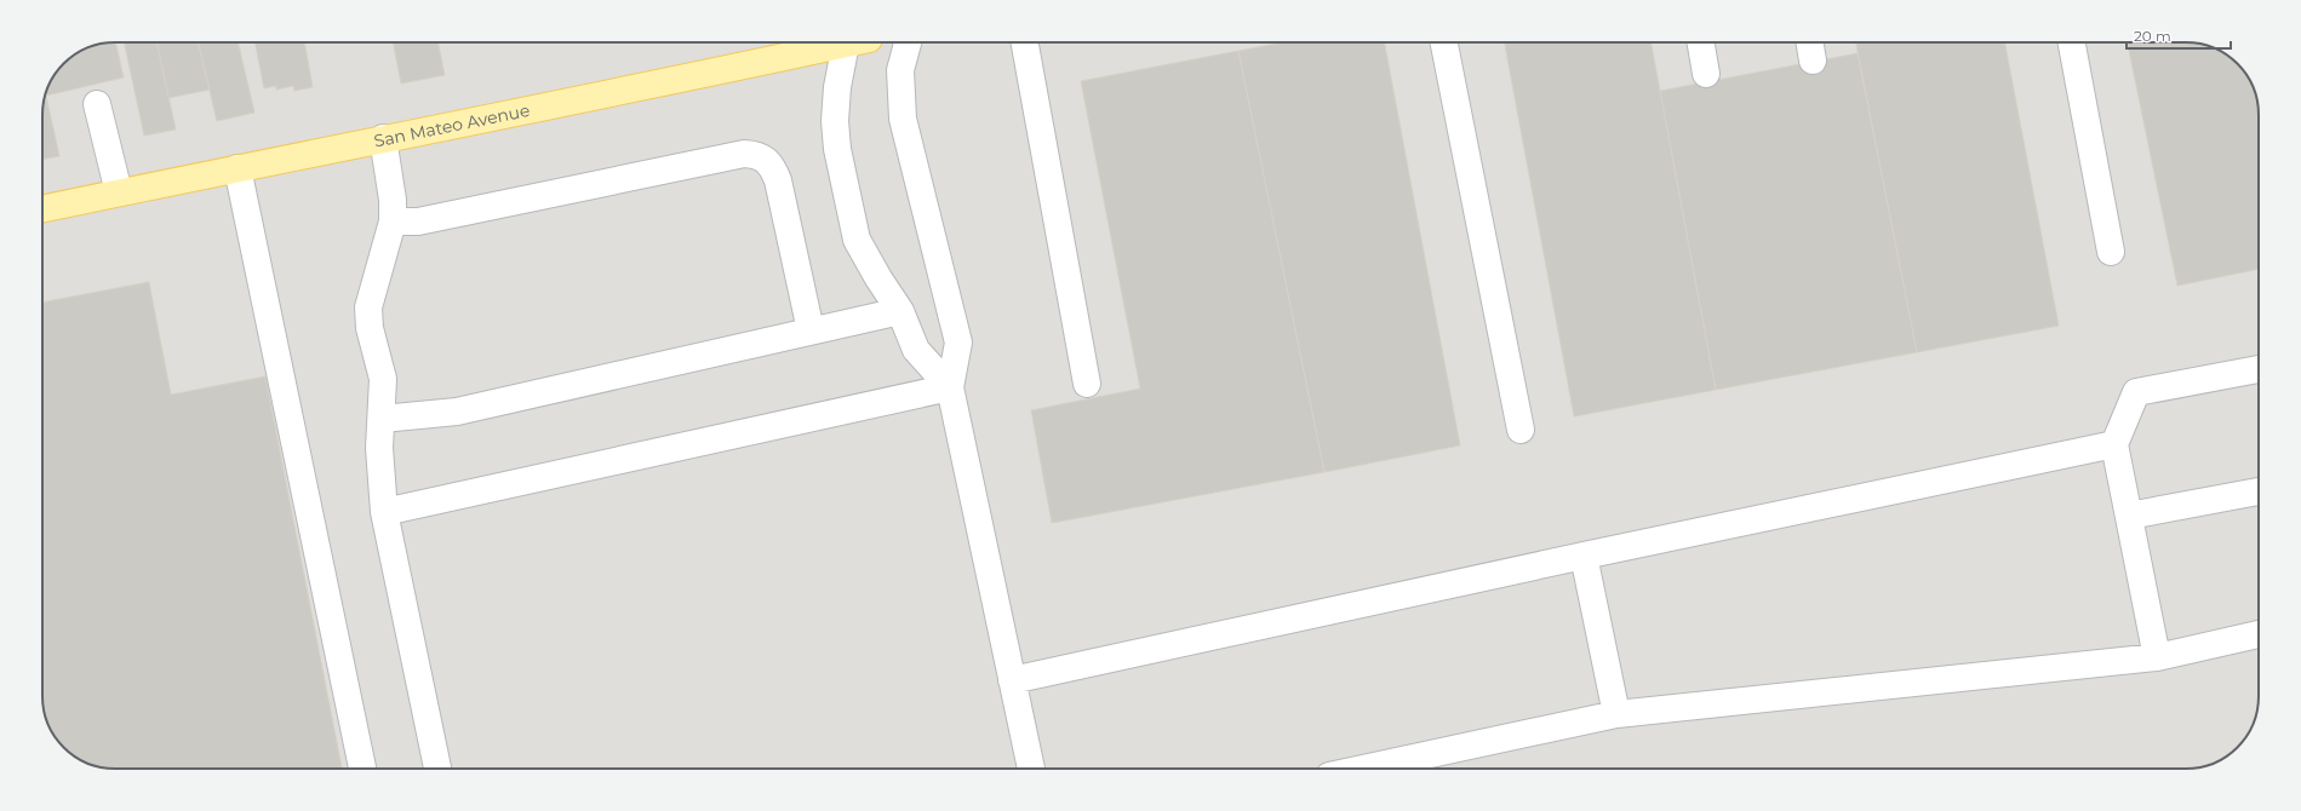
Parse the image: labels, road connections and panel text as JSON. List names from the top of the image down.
{
  "streets": {
    "main road": ["San Mateo Avenue"]
  },
  "scale_bar": "20 m"
}
